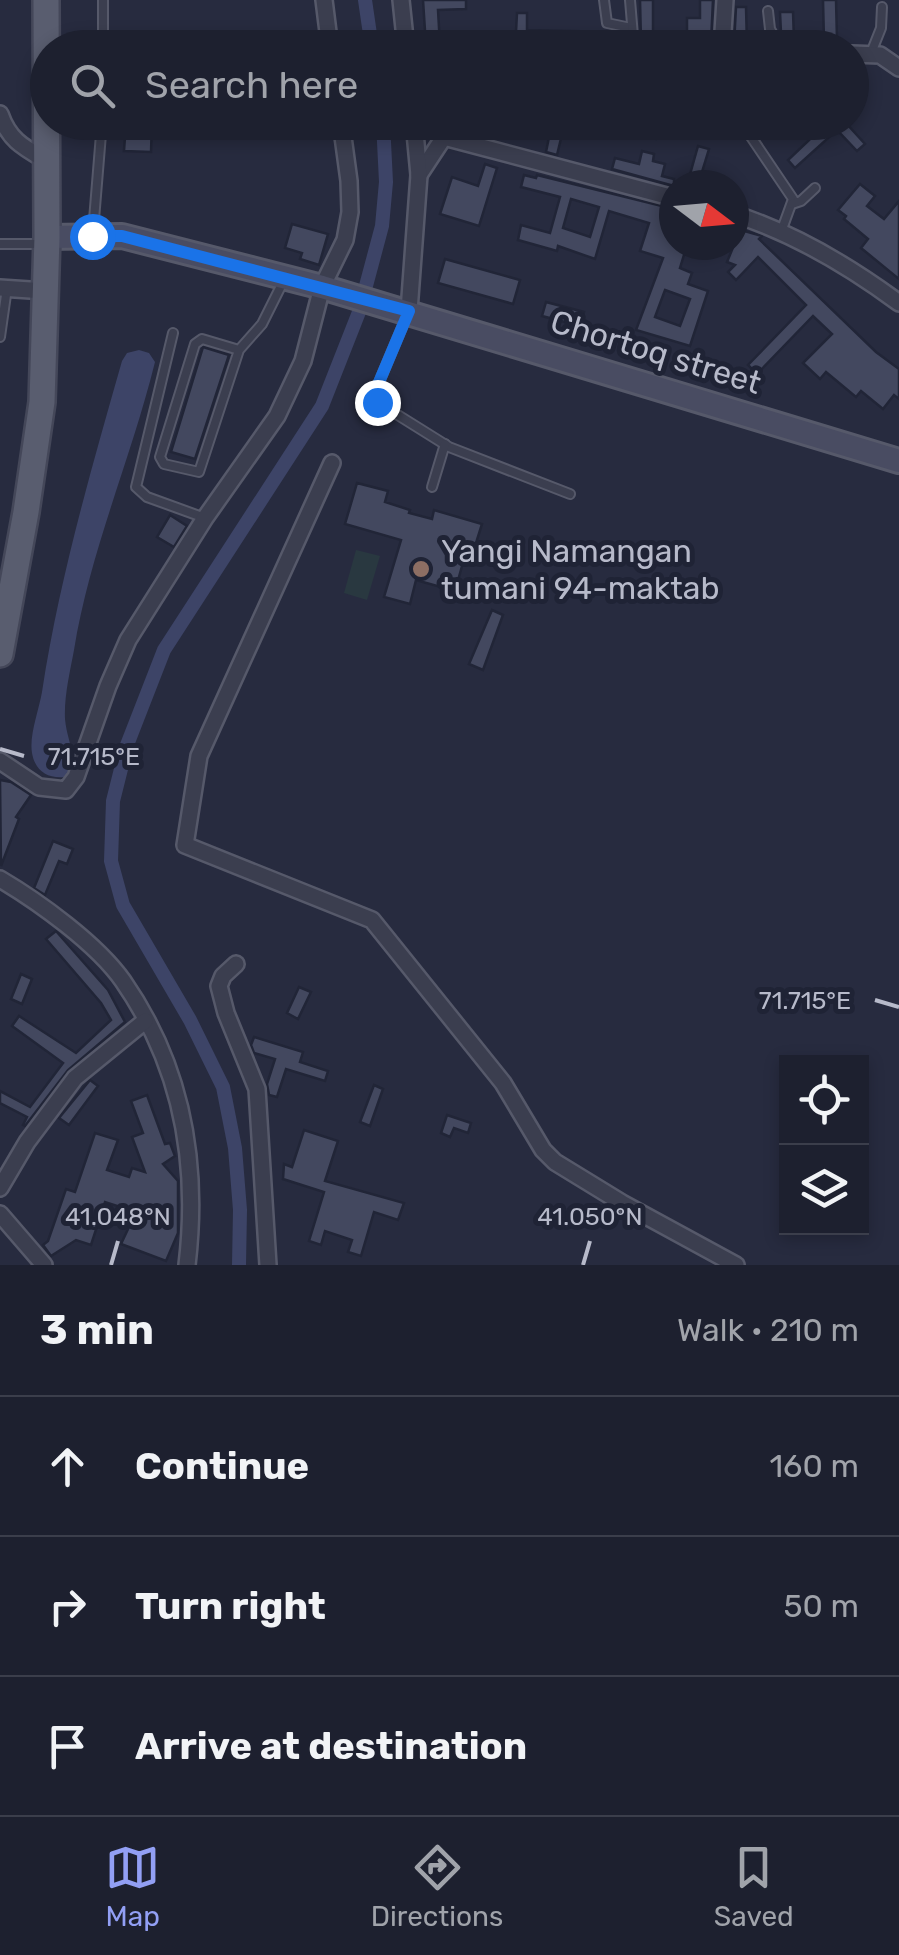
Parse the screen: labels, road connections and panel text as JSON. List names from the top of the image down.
{
  "streets": {
    "main road": ["Chortoq street"]
  },
  "places": ["Yangi Namangan tumani 94-maktab"],
  "north": "right",
  "page": {
    "search": "Search here",
    "heading": ["3 min", "Walk · 210 m"],
    "list": [
      ["Continue", "160 m"],
      ["Turn right", "50 m"],
      "Arrive at destination"
    ],
    "nav": ["Map", "Directions", "Saved"]
  },
  "coordinates": ["71.715°E", "41.048°N", "41.050°N"]
}
